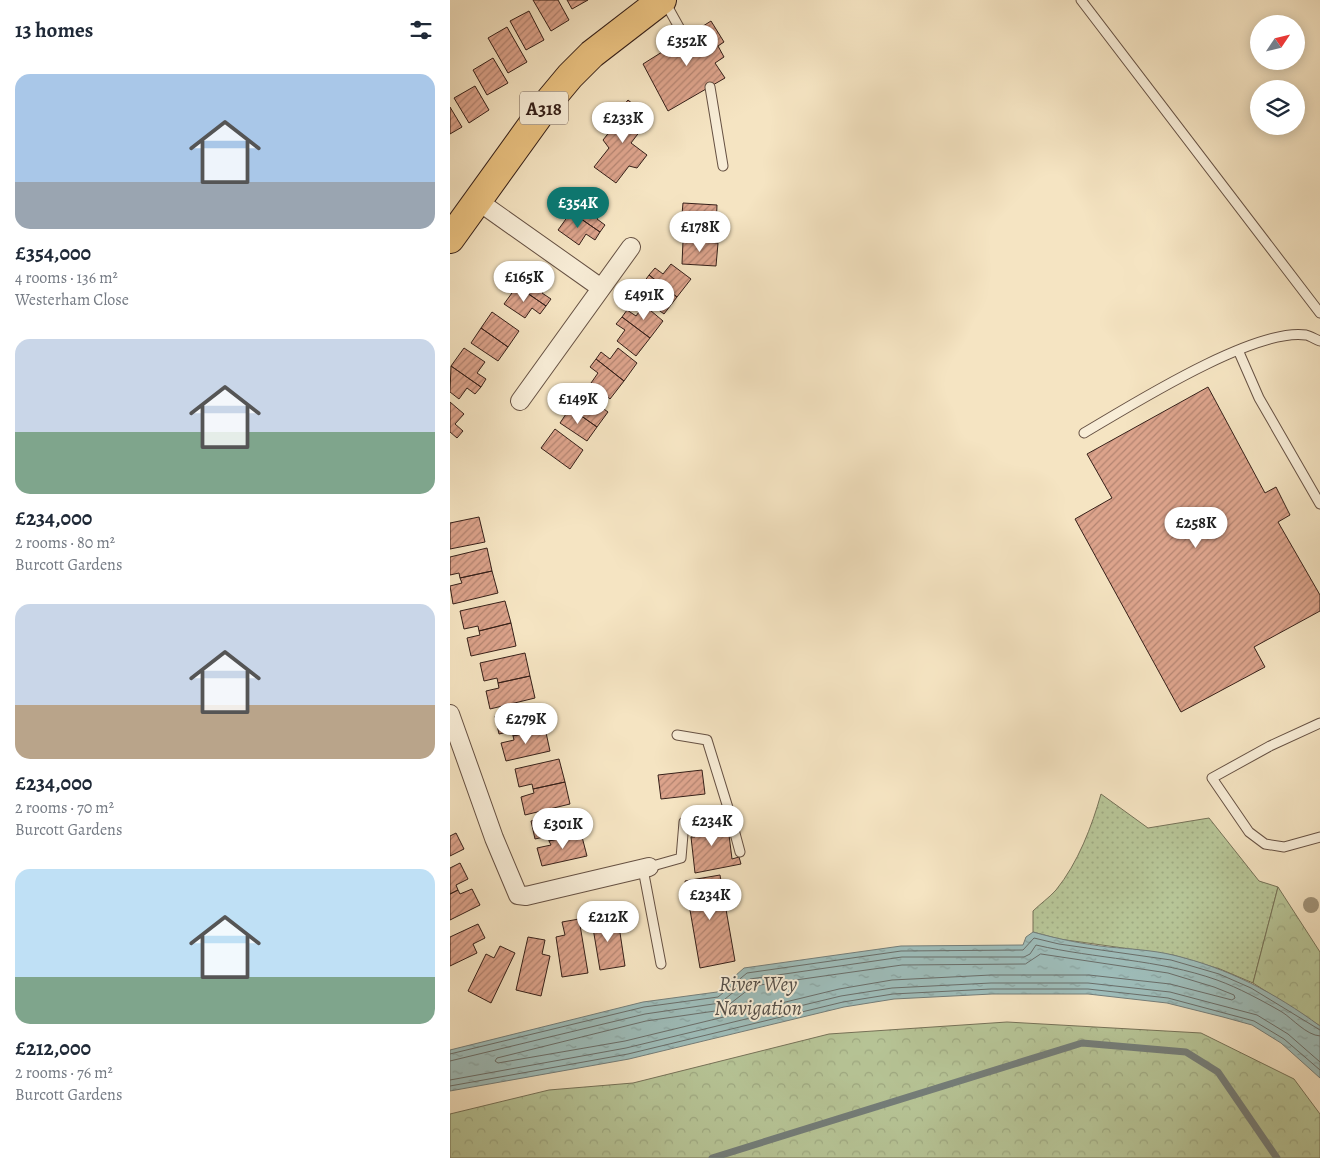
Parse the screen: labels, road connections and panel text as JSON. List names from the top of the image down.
{
  "streets": {
    "main road": ["A318"]
  },
  "water": ["River Wey Navigation"],
  "north": "top right",
  "page": {
    "heading": "13 homes",
    "price": [
      "£352K",
      "£233K",
      "£354K",
      "£178K",
      "£165K",
      "£491K",
      "£149K",
      "£258K",
      "£279K",
      "£234K",
      "£301K",
      "£234K",
      "£212K"
    ],
    "list": [
      {
        "name": "£354,000",
        "note": "4 rooms · 136 m² · Westerham Close"
      },
      {
        "name": "£234,000",
        "note": "2 rooms · 80 m² · Burcott Gardens"
      },
      {
        "name": "£234,000",
        "note": "2 rooms · 70 m² · Burcott Gardens"
      },
      {
        "name": "£212,000",
        "note": "2 rooms · 76 m² · Burcott Gardens"
      }
    ]
  }
}
